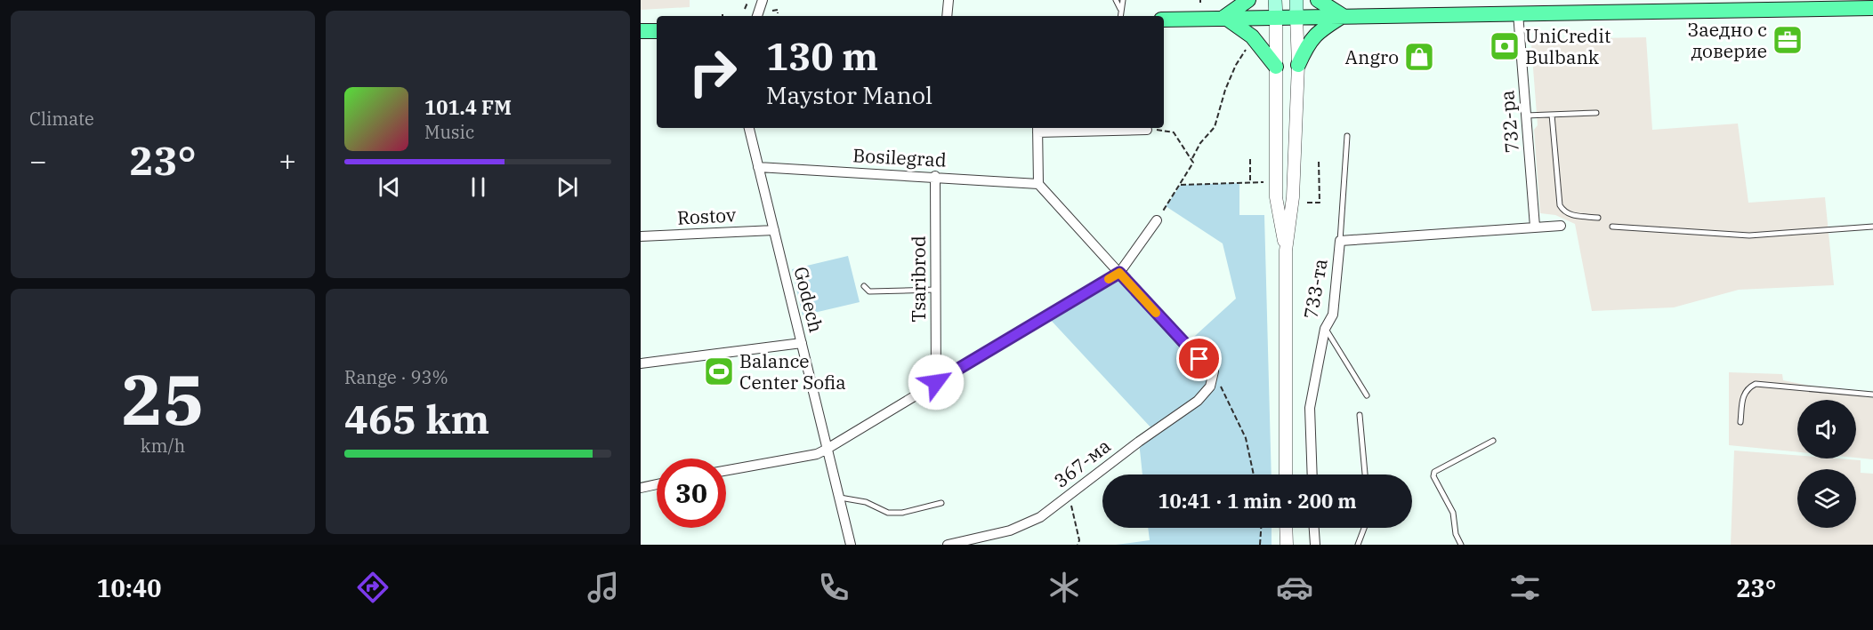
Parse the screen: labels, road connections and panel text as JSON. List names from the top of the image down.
{
  "streets": {
    "street": [
      "732-ра",
      "Bosilegrad",
      "Rostov",
      "Tsaribrod",
      "733-та",
      "Godech",
      "367-ма"
    ]
  },
  "crossings": [
    ["Bosilegrad", "Tsaribrod"],
    ["Bosilegrad", "Godech"],
    ["Rostov", "Godech"]
  ],
  "places": {
    "office": ["Заедно с доверие"],
    "bank": ["UniCredit Bulbank"],
    "shop": ["Angro"],
    "sports": ["Balance Center Sofia"]
  },
  "page": {
    "tile": [
      "Climate",
      ["25", "km/h"],
      ["Range · 93%", "465 km"]
    ],
    "turn": ["130 m", "Maystor Manol"],
    "song": ["101.4 FM", "Music"],
    "heat": ["−", "23°", "+"],
    "limit": "30",
    "trip": "10:41 · 1 min · 200 m",
    "tabs": ["10:40", "23°"]
  }
}
